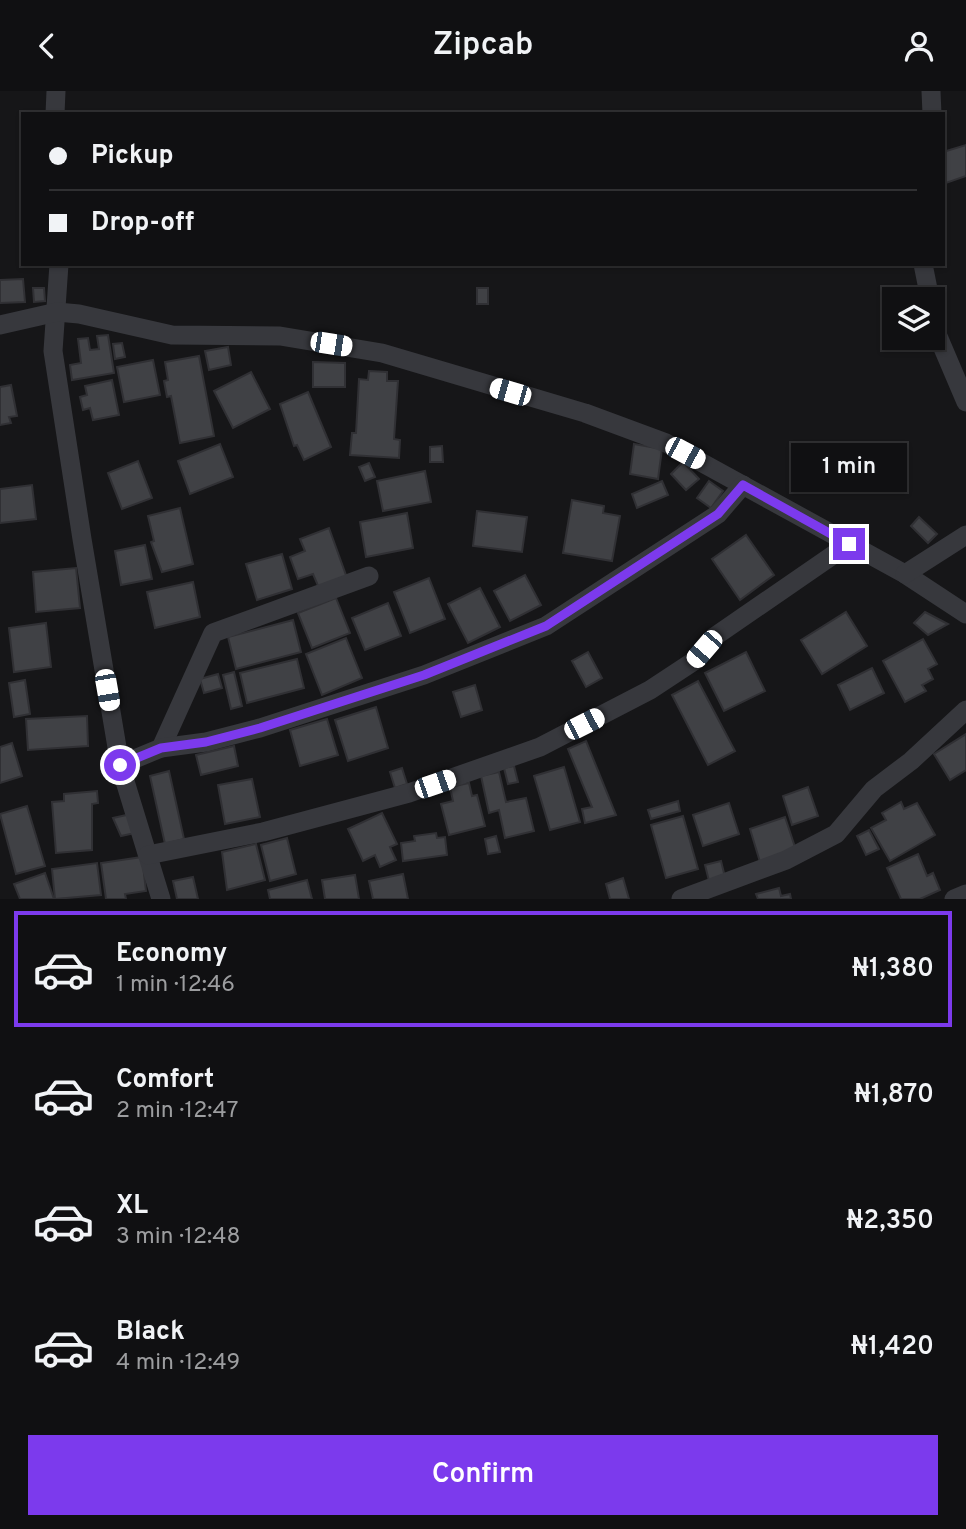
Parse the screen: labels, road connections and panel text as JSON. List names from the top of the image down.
{
  "page": {
    "header": "Zipcab",
    "banner": ["Pickup", "Drop-off"],
    "bubble": "1 min",
    "list": [
      {
        "name": "Economy",
        "note": "1 min · 12:46",
        "value": "₦1,380"
      },
      {
        "name": "Comfort",
        "note": "2 min · 12:47",
        "value": "₦1,870"
      },
      {
        "name": "XL",
        "note": "3 min · 12:48",
        "value": "₦2,350"
      },
      {
        "name": "Black",
        "note": "4 min · 12:49",
        "value": "₦1,420"
      }
    ],
    "buttons": "Confirm"
  }
}
